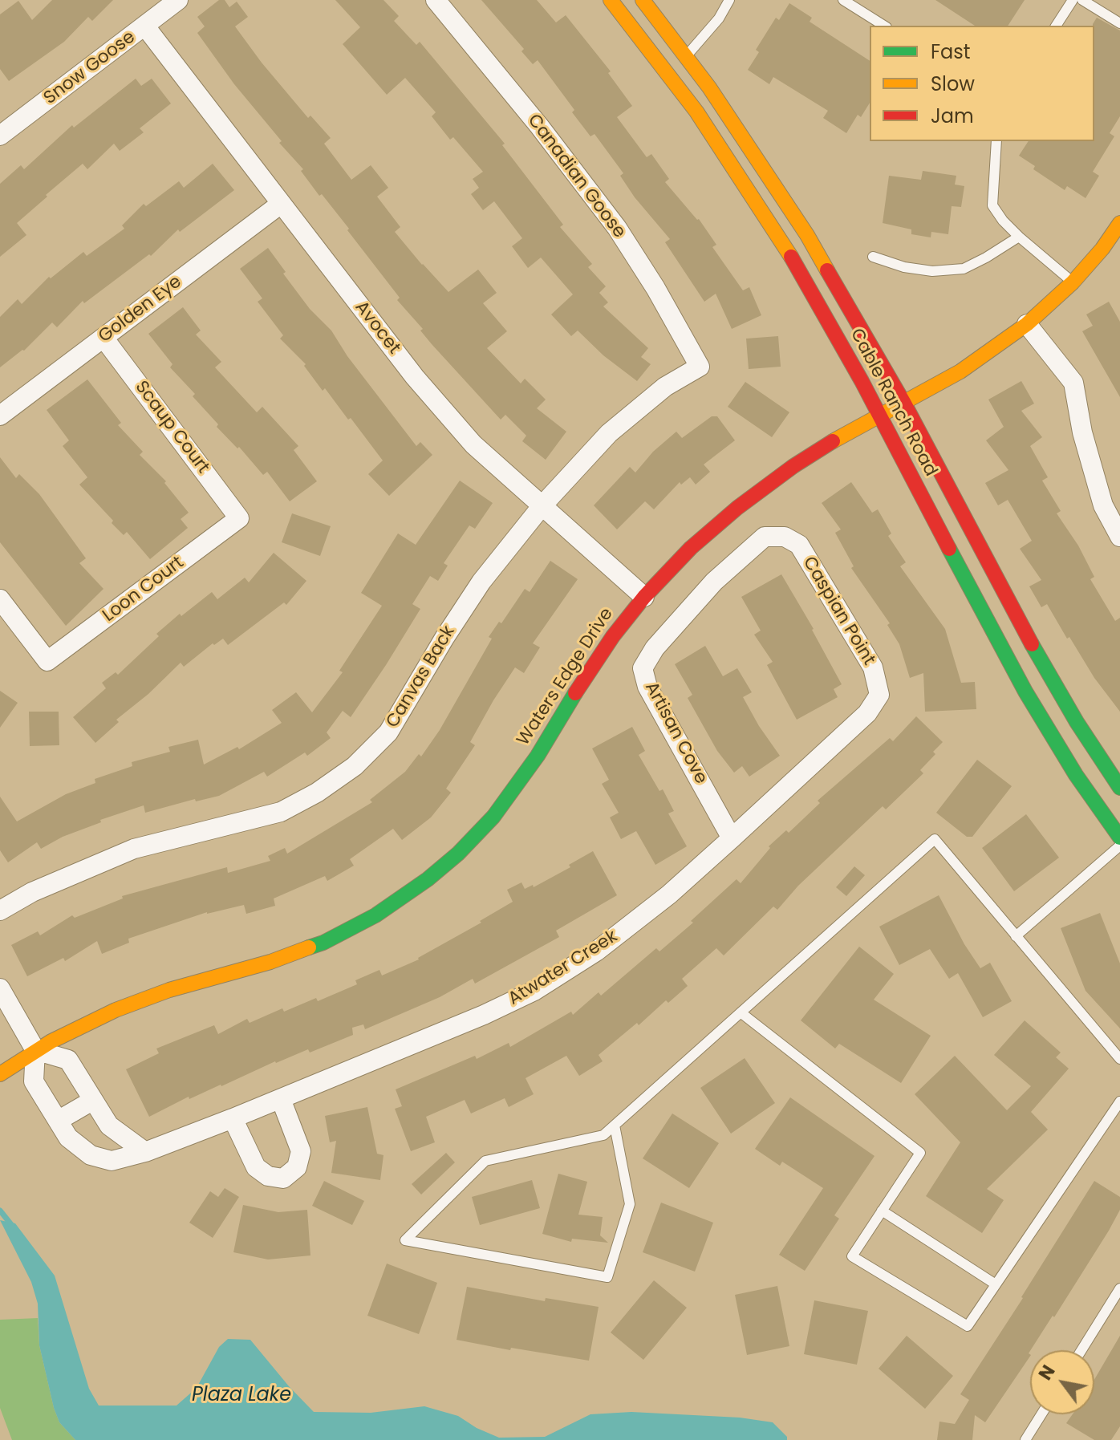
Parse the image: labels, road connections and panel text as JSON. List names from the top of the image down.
{
  "streets": {
    "street": [
      "Snow Goose",
      "Canadian Goose",
      "Golden Eye",
      "Avocet",
      "Cable Ranch Road",
      "Scaup Court",
      "Loon Court",
      "Caspian Point",
      "Canvas Back",
      "Waters Edge Drive",
      "Artisan Cove",
      "Atwater Creek"
    ]
  },
  "crossings": [
    ["Snow Goose", "Avocet"],
    ["Canadian Goose", "Canvas Back"],
    ["Golden Eye", "Avocet"],
    ["Golden Eye", "Scaup Court"],
    ["Avocet", "Canvas Back"],
    ["Avocet", "Waters Edge Drive"],
    ["Cable Ranch Road", "Waters Edge Drive"],
    ["Scaup Court", "Loon Court"],
    ["Caspian Point", "Artisan Cove"],
    ["Caspian Point", "Atwater Creek"],
    ["Waters Edge Drive", "Atwater Creek"],
    ["Artisan Cove", "Atwater Creek"]
  ],
  "water": ["Plaza Lake"],
  "legend": ["Fast", "Slow", "Jam"],
  "north": "top left"
}
